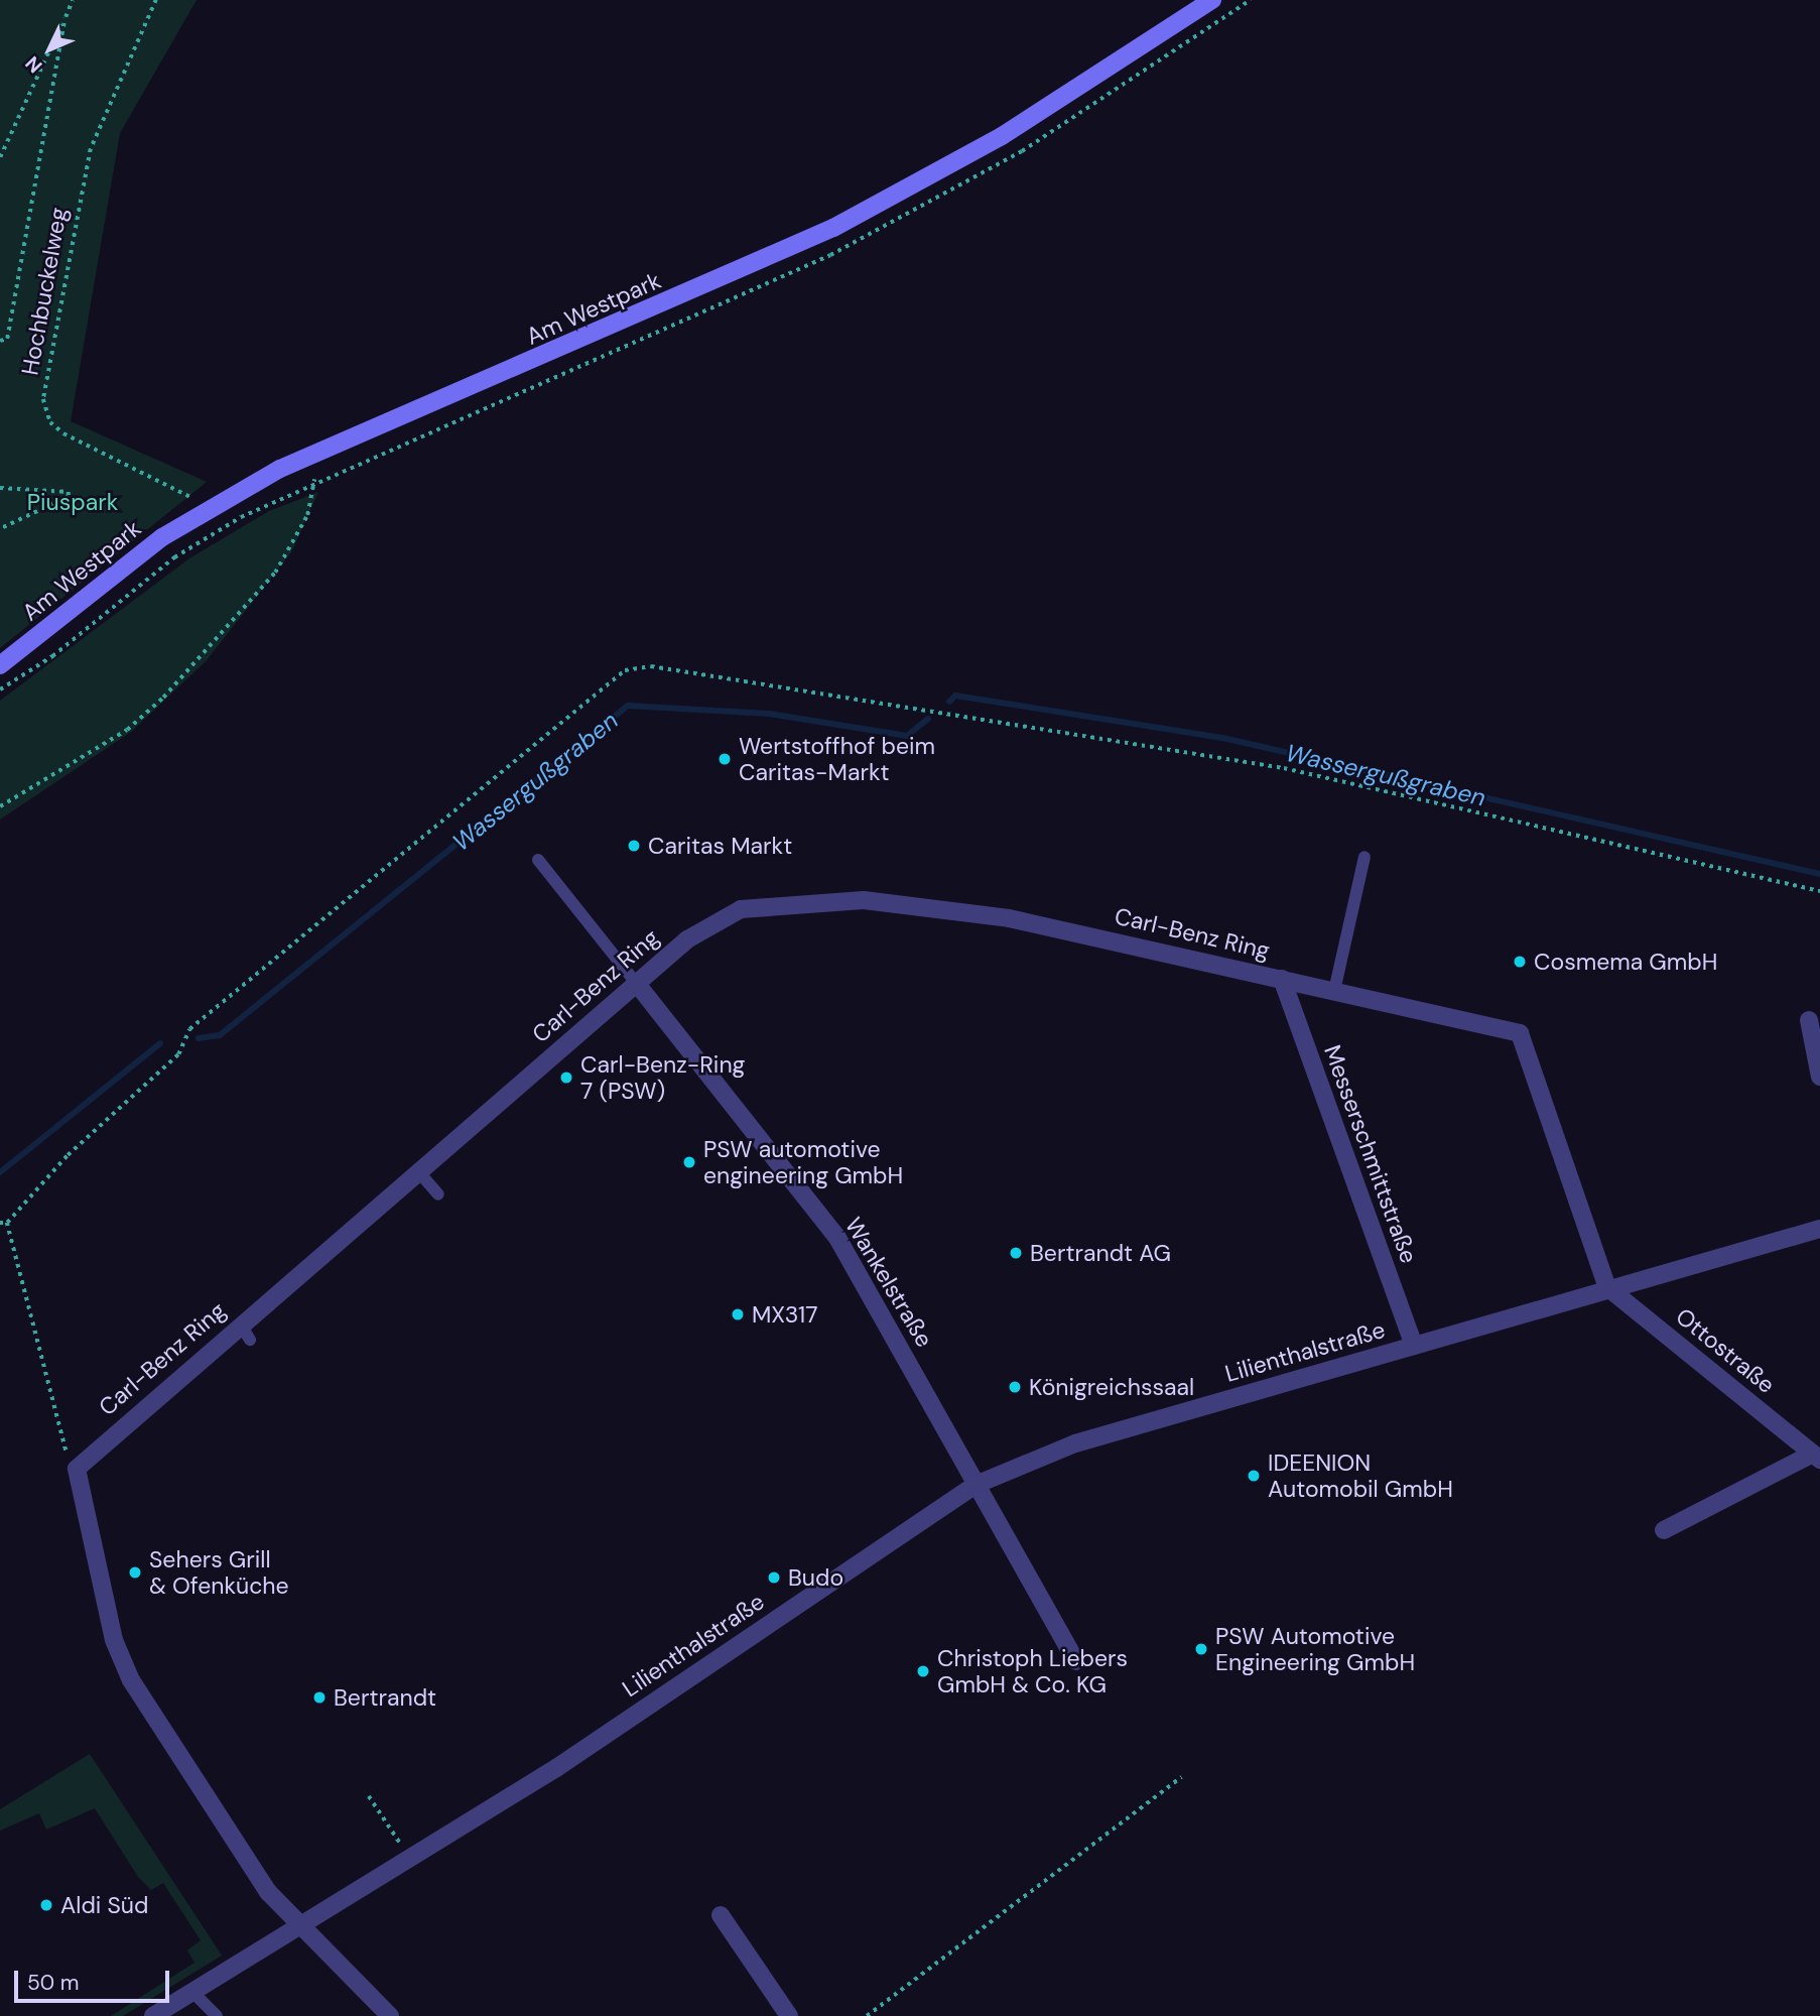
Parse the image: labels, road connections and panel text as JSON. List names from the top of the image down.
{
  "streets": {
    "main road": ["Am Westpark"],
    "street": [
      "Carl-Benz Ring",
      "Messerschmittstraße",
      "Wankelstraße",
      "Ottostraße",
      "Lilienthalstraße"
    ],
    "path": ["Hochbuckelweg"]
  },
  "crossings": [
    ["Hochbuckelweg", "Am Westpark"],
    ["Carl-Benz Ring", "Messerschmittstraße"],
    ["Carl-Benz Ring", "Wankelstraße"],
    ["Carl-Benz Ring", "Ottostraße"],
    ["Carl-Benz Ring", "Lilienthalstraße"],
    ["Messerschmittstraße", "Lilienthalstraße"],
    ["Wankelstraße", "Lilienthalstraße"],
    ["Ottostraße", "Lilienthalstraße"]
  ],
  "water": ["Wassergußgraben"],
  "parks": ["Piuspark"],
  "places": [
    "Wertstoffhof beim Caritas-Markt",
    "Caritas Markt",
    "Cosmema GmbH",
    "Carl-Benz-Ring 7 (PSW)",
    "PSW automotive engineering GmbH",
    "Bertrandt AG",
    "MX317",
    "Königreichssaal",
    "IDEENION Automobil GmbH",
    "Sehers Grill & Ofenküche",
    "Budo",
    "PSW Automotive Engineering GmbH",
    "Christoph Liebers GmbH & Co. KG",
    "Bertrandt",
    "Aldi Süd"
  ],
  "scale_bar": "50 m",
  "north": "bottom left"
}
